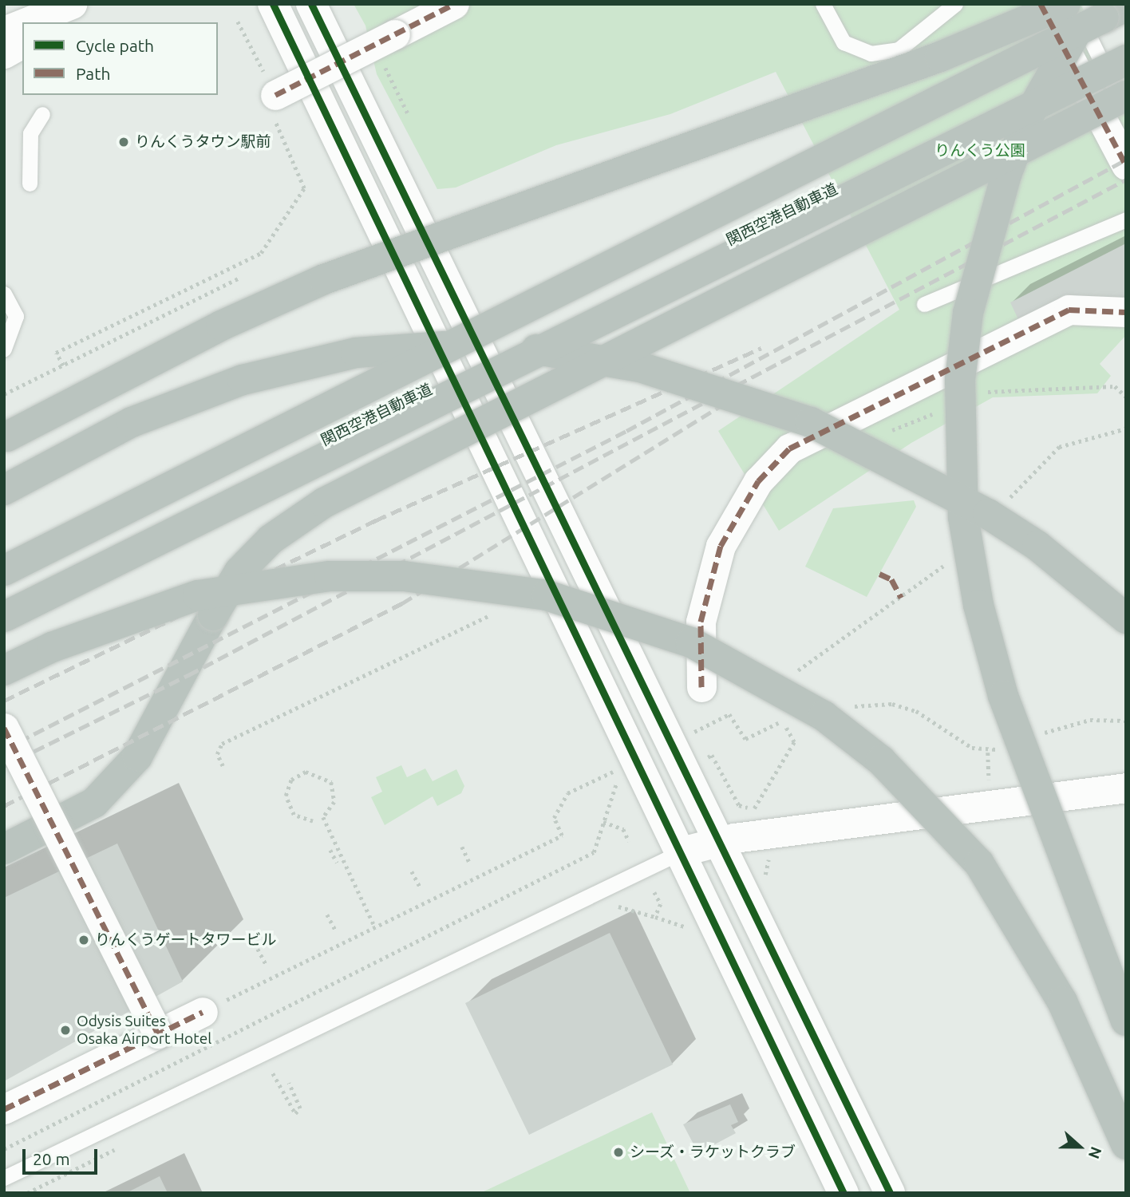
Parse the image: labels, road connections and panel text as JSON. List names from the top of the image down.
{
  "streets": {
    "highway": ["関西空港自動車道"]
  },
  "parks": ["りんくう公園"],
  "places": [
    "りんくうタウン駅前",
    "りんくうゲートタワービル",
    "Odysis Suites Osaka Airport Hotel",
    "シーズ・ラケットクラブ"
  ],
  "legend": ["Cycle path", "Path"],
  "scale_bar": "20 m",
  "north": "right"
}
